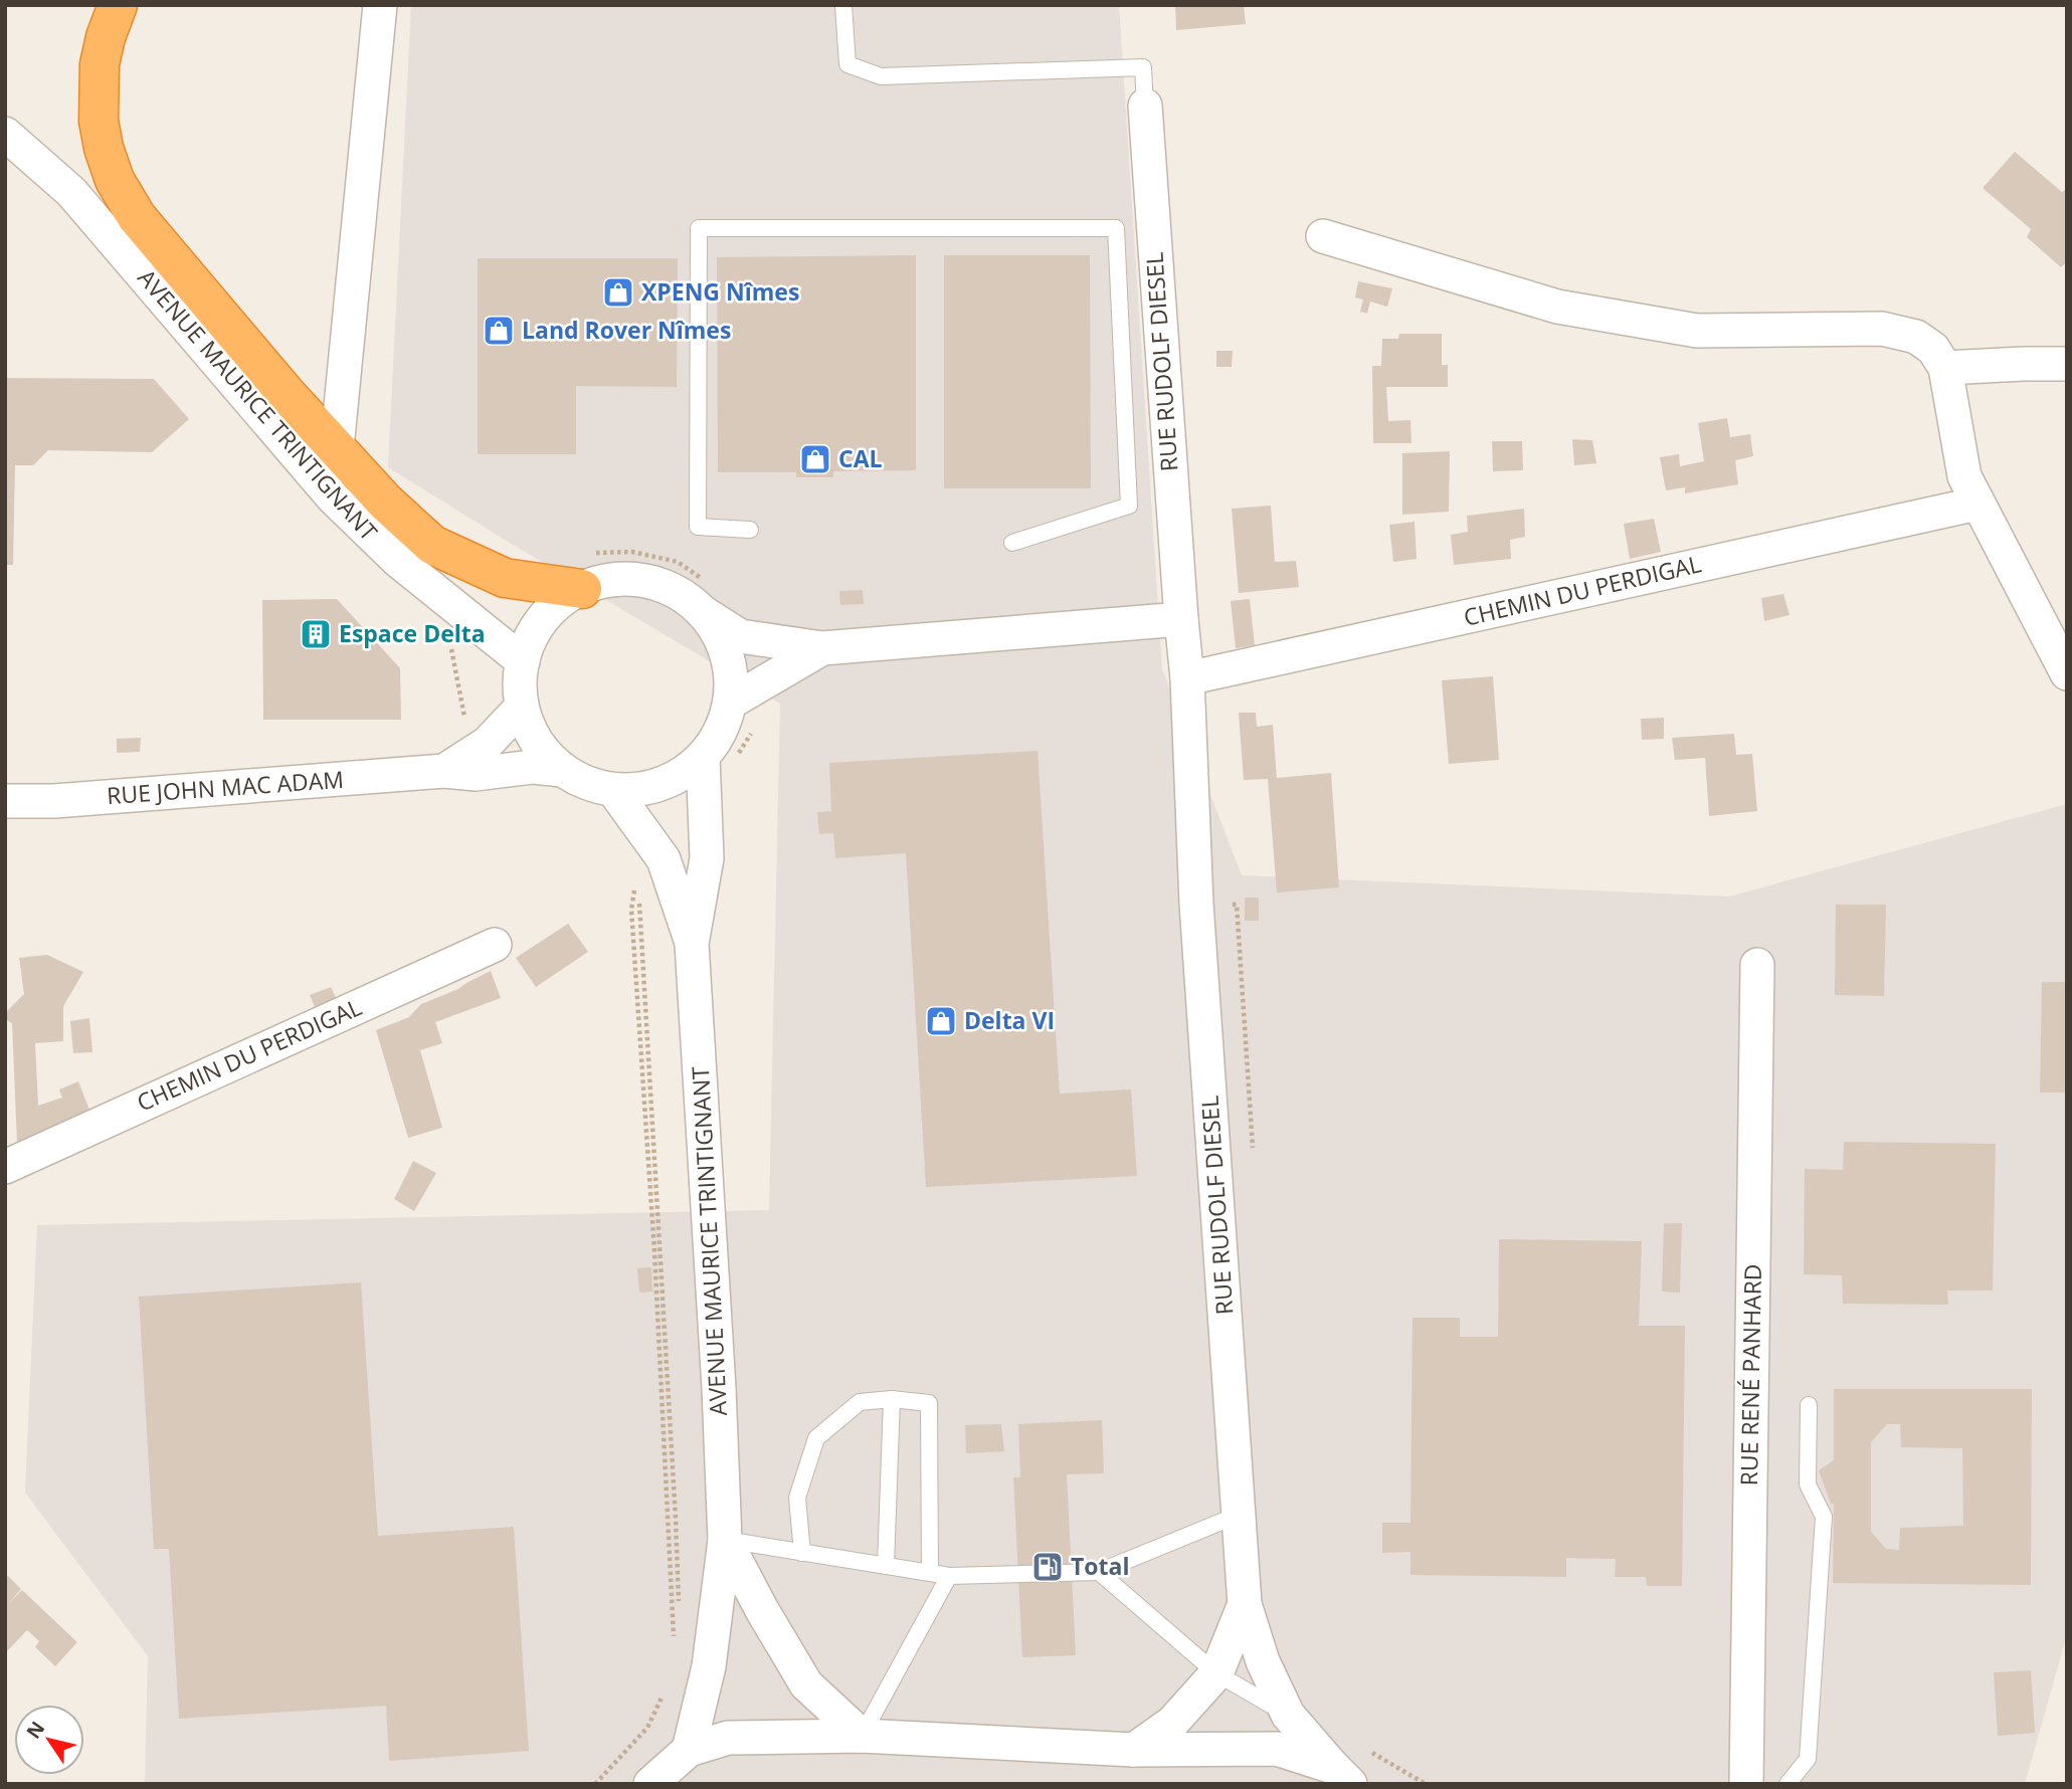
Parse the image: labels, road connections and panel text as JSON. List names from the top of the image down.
{
  "streets": {
    "street": [
      "RUE RUDOLF DIESEL",
      "AVENUE MAURICE TRINTIGNANT",
      "CHEMIN DU PERDIGAL",
      "RUE JOHN MAC ADAM",
      "RUE RENÉ PANHARD"
    ]
  },
  "crossings": [
    ["RUE RUDOLF DIESEL", "CHEMIN DU PERDIGAL"],
    ["AVENUE MAURICE TRINTIGNANT", "RUE JOHN MAC ADAM"]
  ],
  "places": {
    "shop": [
      "XPENG Nîmes",
      "Land Rover Nîmes",
      "CAL",
      "Delta VI"
    ],
    "building": ["Espace Delta"],
    "fuel station": ["Total"]
  },
  "north": "top left"
}
